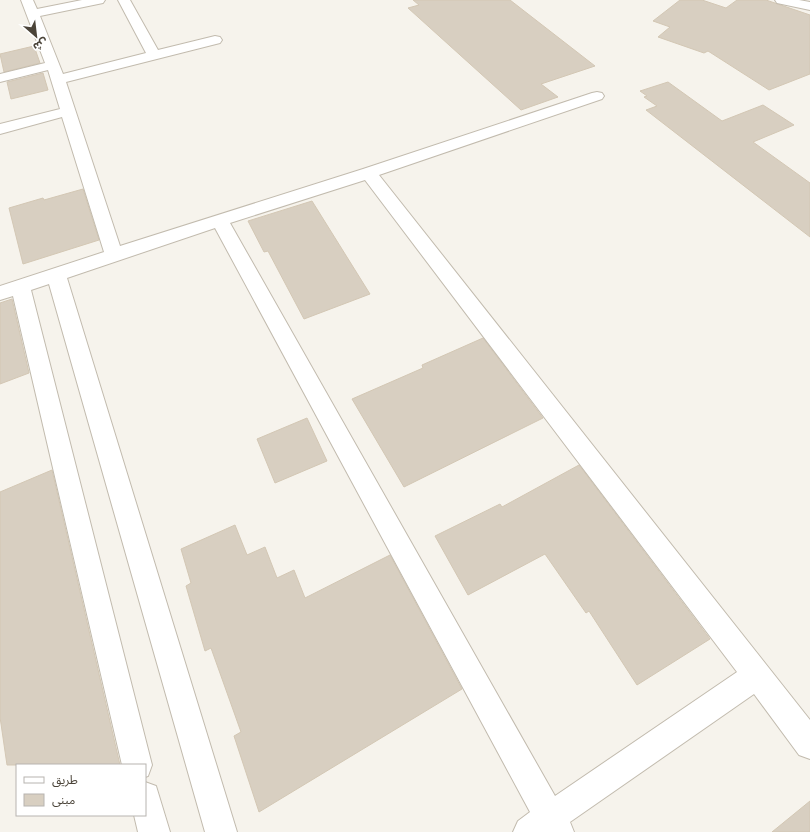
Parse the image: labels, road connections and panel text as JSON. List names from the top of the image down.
{
  "legend": ["طريق", "مبنى"],
  "north": "bottom right"
}
